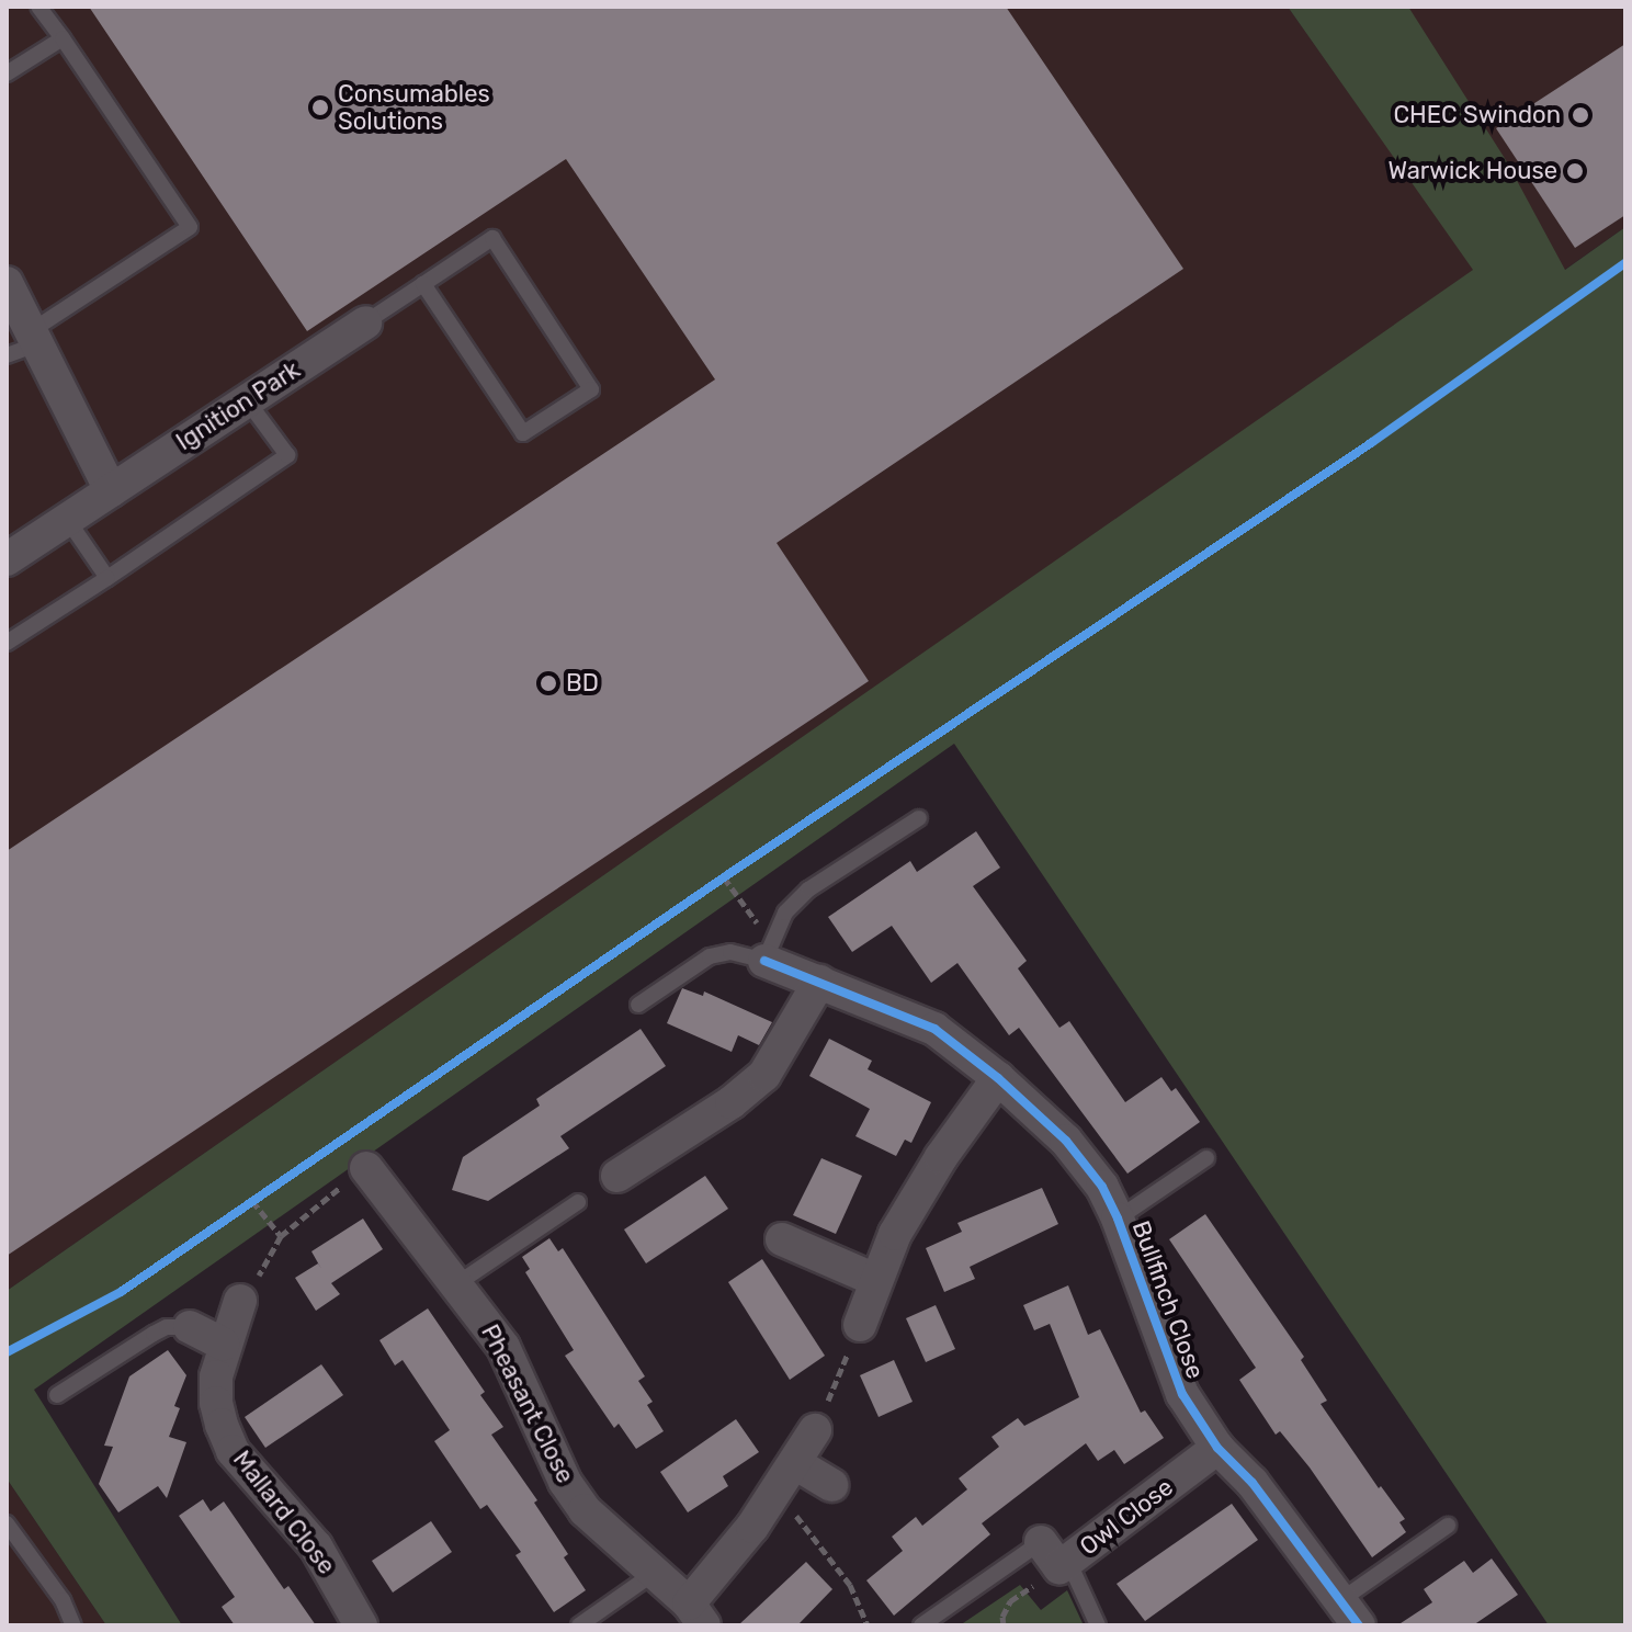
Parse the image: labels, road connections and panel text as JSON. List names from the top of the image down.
{
  "streets": {
    "street": [
      "Ignition Park",
      "Bullfinch Close",
      "Pheasant Close",
      "Mallard Close",
      "Owl Close"
    ]
  },
  "crossings": [
    ["Bullfinch Close", "Owl Close"]
  ],
  "places": [
    "Consumables Solutions",
    "CHEC Swindon",
    "Warwick House",
    "BD"
  ]
}
